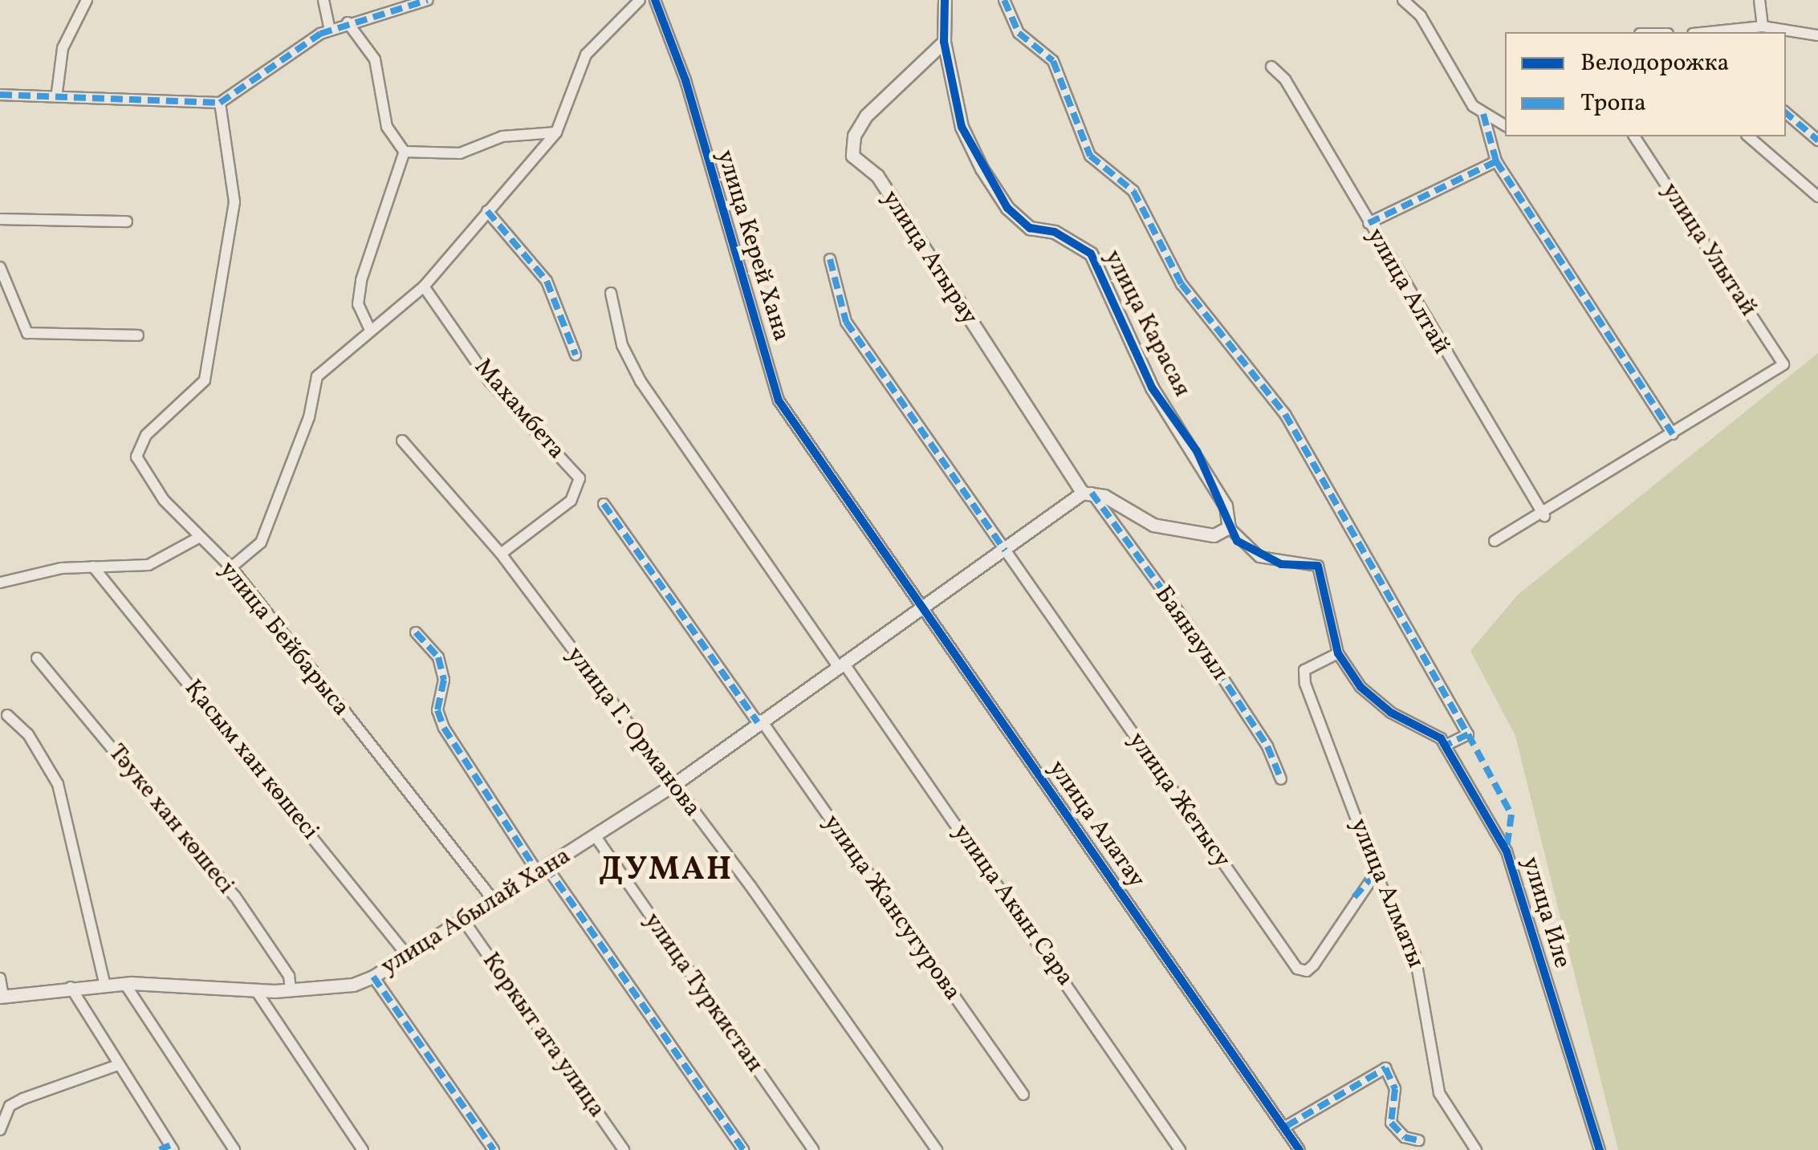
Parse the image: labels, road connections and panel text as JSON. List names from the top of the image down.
{
  "streets": {
    "street": [
      "улица Керей Хана",
      "улица Улытай",
      "улица Атырау",
      "улица Алтай",
      "улица Карасая",
      "Махамбета",
      "Баянауыл",
      "улица Бейбарыса",
      "улица Г. Орманова",
      "Қасым хан көшесі",
      "улица Жетысу",
      "Тәуке хан көшесі",
      "улица Алатау",
      "улица Алматы",
      "улица Акын Сара",
      "улица Жансугурова",
      "улица Абылай Хана",
      "улица Иле",
      "улица Туркистан",
      "Коркыт ата улица"
    ]
  },
  "crossings": [
    ["улица Керей Хана", "улица Алатау"],
    ["улица Керей Хана", "улица Абылай Хана"],
    ["улица Атырау", "улица Карасая"],
    ["улица Атырау", "Баянауыл"],
    ["улица Атырау", "улица Абылай Хана"],
    ["улица Карасая", "улица Иле"],
    ["Махамбета", "улица Г. Орманова"],
    ["Баянауыл", "улица Абылай Хана"],
    ["улица Бейбарыса", "улица Абылай Хана"],
    ["улица Г. Орманова", "улица Абылай Хана"],
    ["Қасым хан көшесі", "улица Абылай Хана"],
    ["улица Жетысу", "улица Алматы"],
    ["улица Жетысу", "улица Абылай Хана"],
    ["Тәуке хан көшесі", "улица Абылай Хана"],
    ["улица Алатау", "улица Абылай Хана"],
    ["улица Алматы", "улица Иле"],
    ["улица Акын Сара", "улица Абылай Хана"],
    ["улица Жансугурова", "улица Абылай Хана"],
    ["улица Абылай Хана", "улица Туркистан"],
    ["улица Абылай Хана", "Коркыт ата улица"]
  ],
  "districts": ["ДУМАН"],
  "legend": ["Велодорожка", "Тропа"]
}
